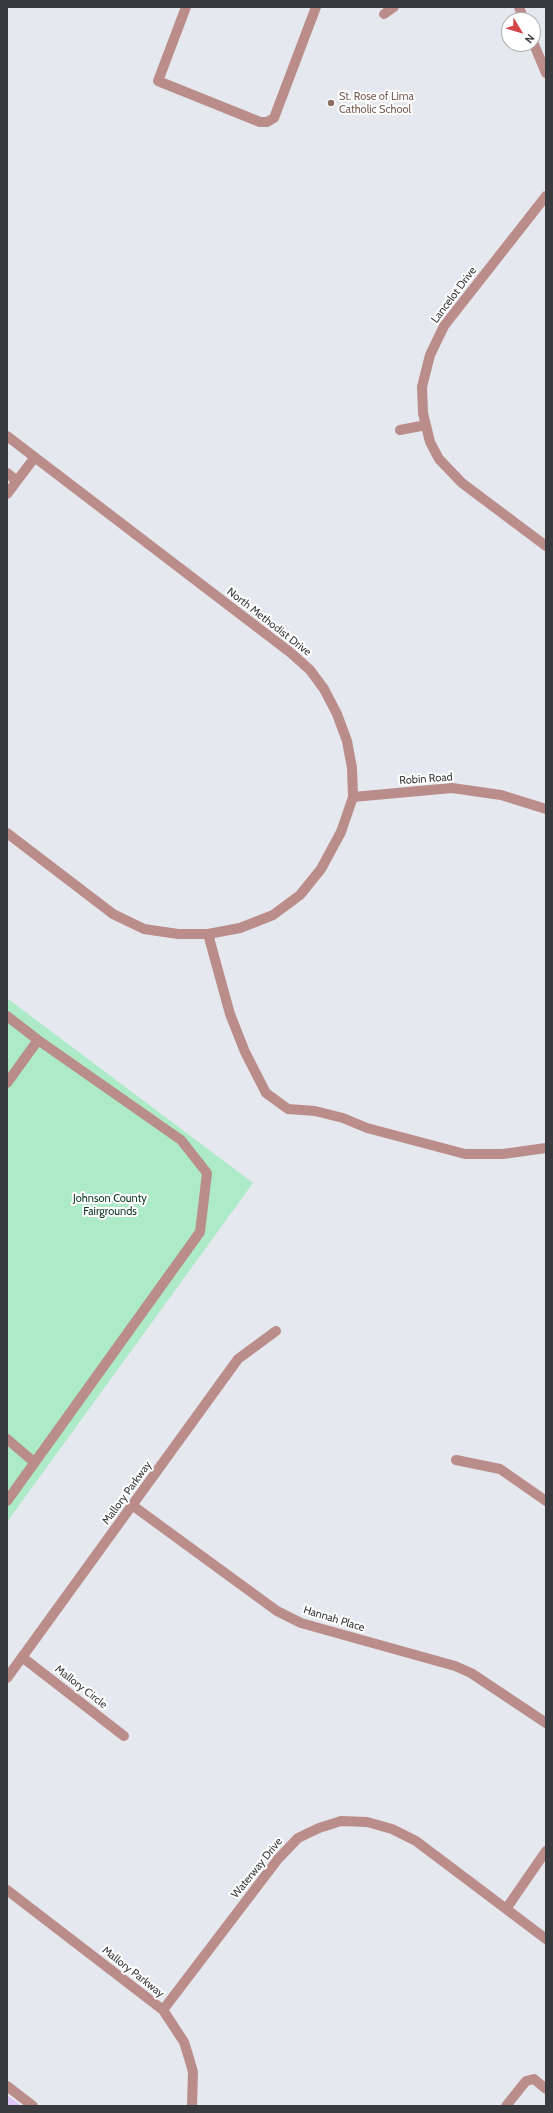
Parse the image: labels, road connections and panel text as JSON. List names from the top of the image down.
{
  "streets": {
    "street": [
      "Lancelot Drive",
      "North Methodist Drive",
      "Robin Road",
      "Mallory Parkway",
      "Hannah Place",
      "Mallory Circle",
      "Waterway Drive"
    ]
  },
  "crossings": [
    ["North Methodist Drive", "Robin Road"],
    ["Mallory Parkway", "Hannah Place"],
    ["Mallory Parkway", "Mallory Circle"],
    ["Mallory Parkway", "Waterway Drive"]
  ],
  "parks": ["Johnson County Fairgrounds"],
  "places": ["St. Rose of Lima Catholic School"],
  "north": "bottom right"
}
